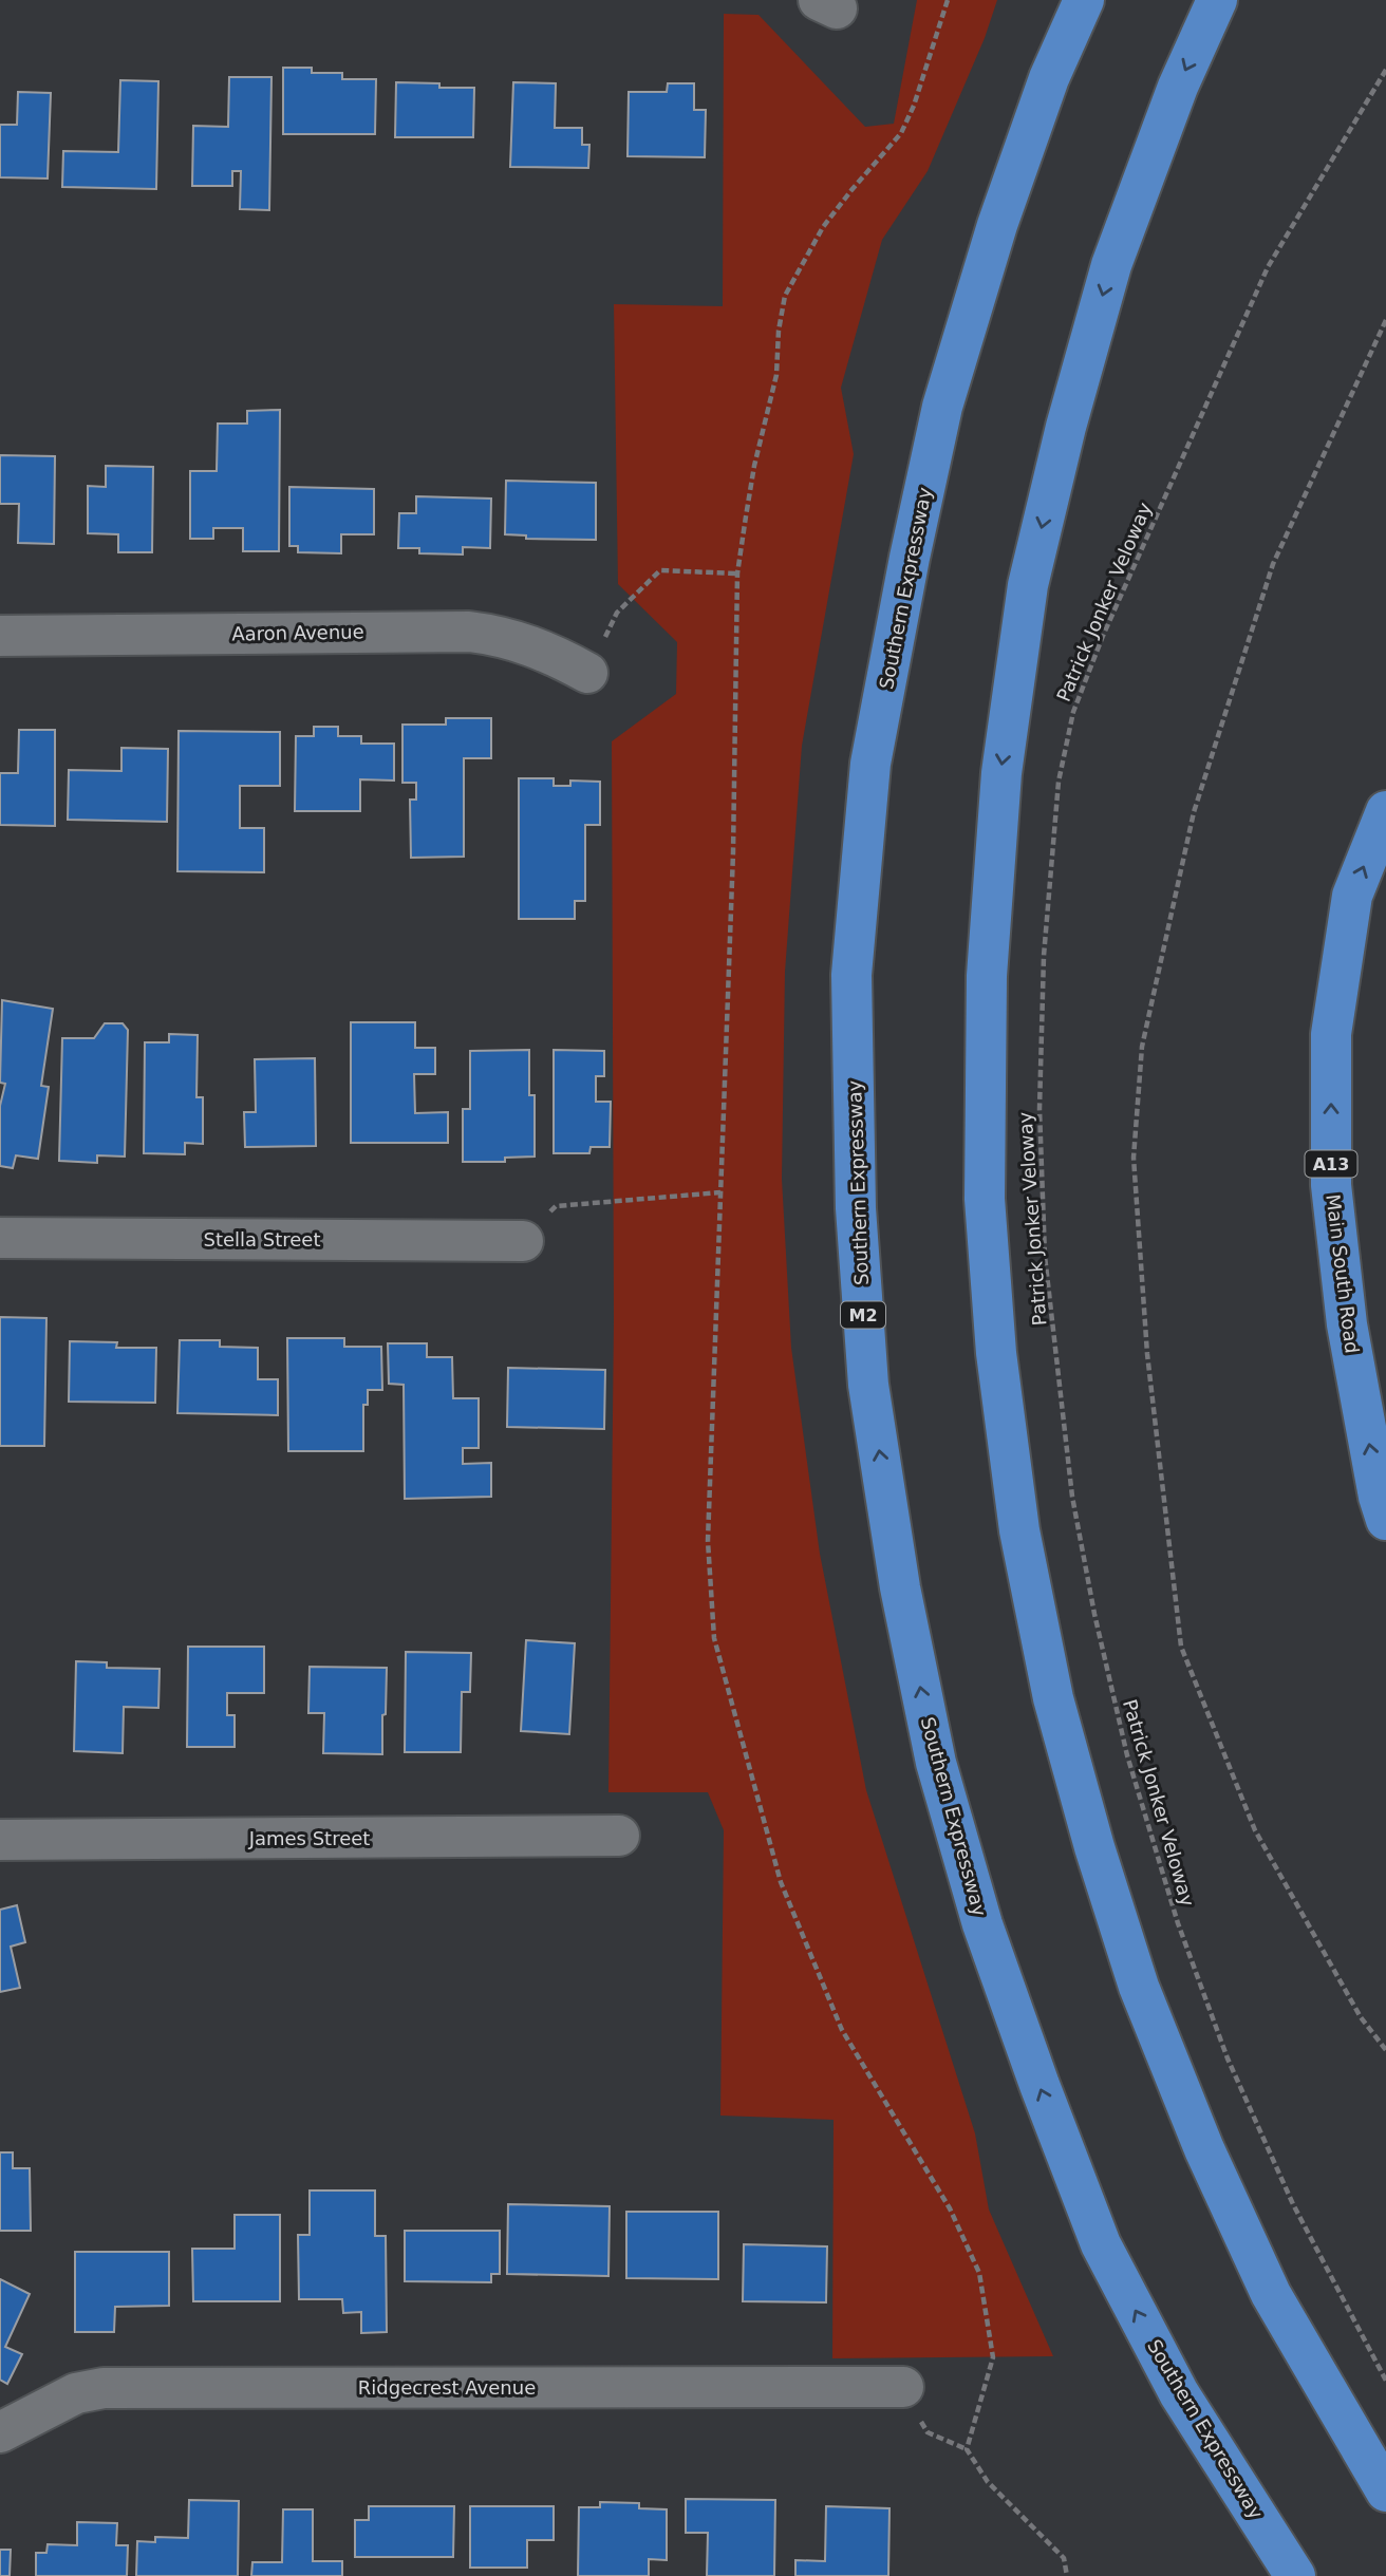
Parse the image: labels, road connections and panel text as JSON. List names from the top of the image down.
{
  "streets": {
    "highway": [
      "Southern Expressway",
      "A13",
      "Main South Road",
      "M2"
    ],
    "street": [
      "Aaron Avenue",
      "Stella Street",
      "James Street",
      "Ridgecrest Avenue"
    ],
    "path": ["Patrick Jonker Veloway"]
  }
}
